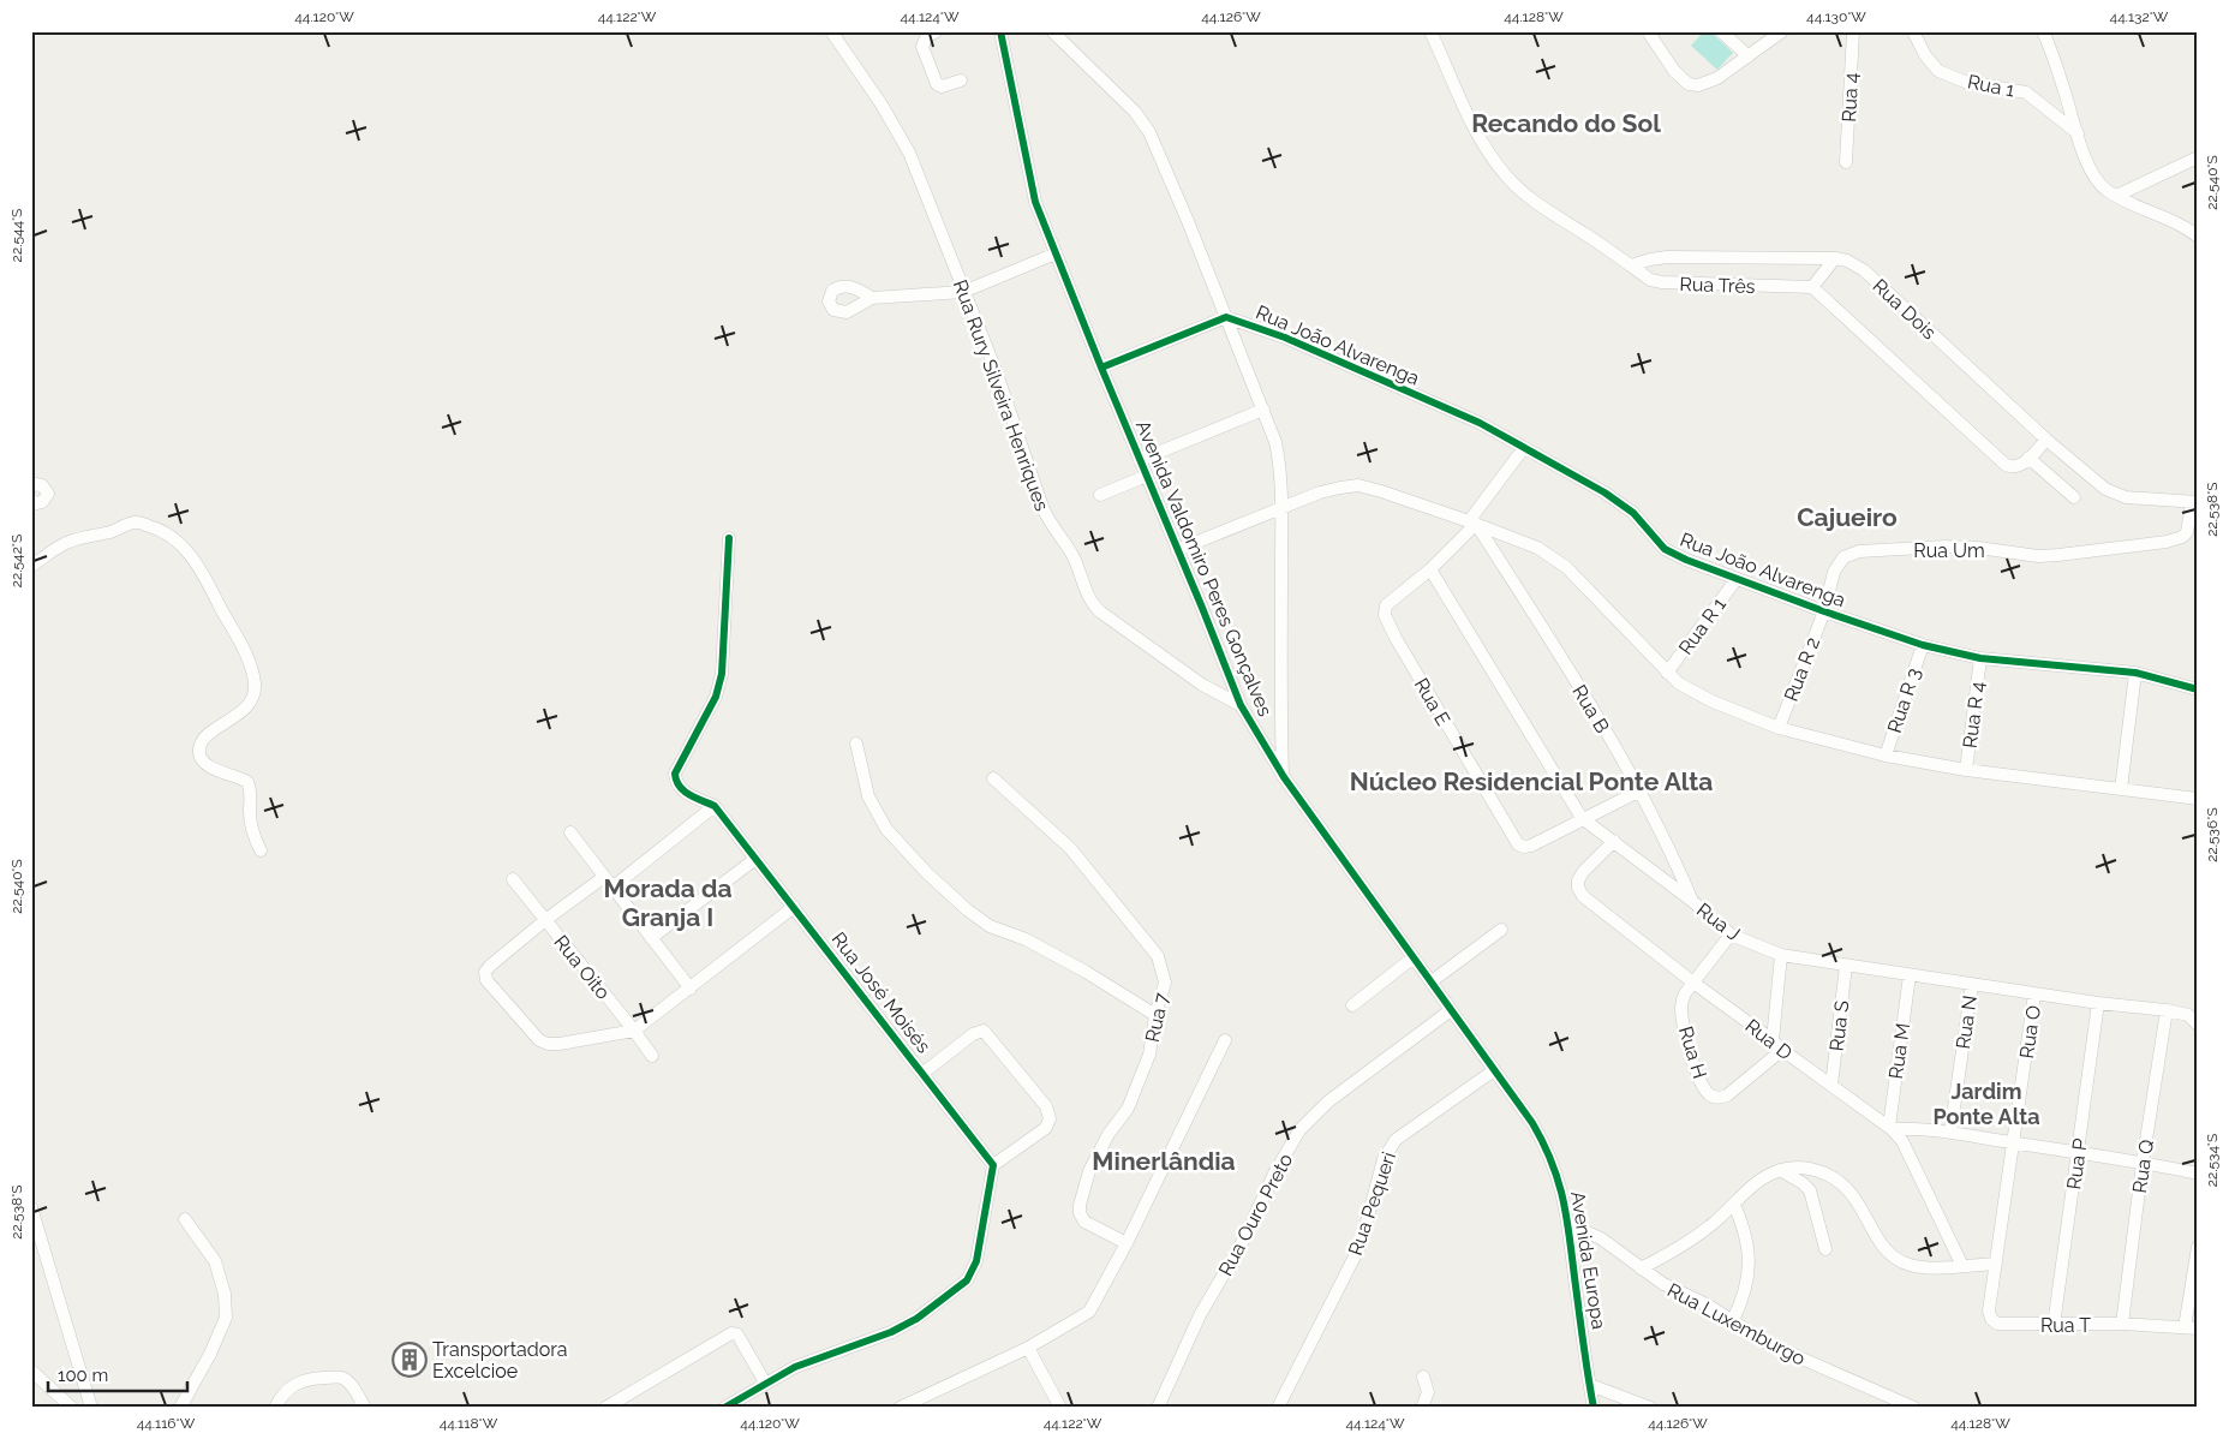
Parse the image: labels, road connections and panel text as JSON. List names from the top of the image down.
{
  "streets": {
    "street": [
      "Rua 1",
      "Rua 4",
      "Rua Três",
      "Rua Dois",
      "Rua João Alvarenga",
      "Rua Rury Silveira Henriques",
      "Rua Um",
      "Avenida Valdomiro Peres Gonçalves",
      "Rua R 1",
      "Rua R 2",
      "Rua R 3",
      "Rua E",
      "Rua B",
      "Rua R 4",
      "Rua J",
      "Rua Oito",
      "Rua José Moisés",
      "Rua 7",
      "Rua N",
      "Rua S",
      "Rua O",
      "Rua D",
      "Rua M",
      "Rua H",
      "Rua P",
      "Rua Q",
      "Rua Pequeri",
      "Rua Ouro Preto",
      "Avenida Europa",
      "Rua Luxemburgo",
      "Rua T"
    ]
  },
  "crossings": [
    ["Rua Três", "Rua Dois"],
    ["Rua Dois", "Rua Um"],
    ["Rua João Alvarenga", "Rua Um"],
    ["Rua João Alvarenga", "Rua R 1"],
    ["Rua João Alvarenga", "Rua R 2"],
    ["Rua João Alvarenga", "Rua R 3"],
    ["Rua João Alvarenga", "Rua E"],
    ["Rua João Alvarenga", "Rua R 4"],
    ["Rua Rury Silveira Henriques", "Avenida Valdomiro Peres Gonçalves"],
    ["Rua Um", "Rua R 2"],
    ["Avenida Valdomiro Peres Gonçalves", "Rua Pequeri"],
    ["Avenida Valdomiro Peres Gonçalves", "Rua Ouro Preto"],
    ["Avenida Valdomiro Peres Gonçalves", "Avenida Europa"],
    ["Rua E", "Rua B"],
    ["Rua E", "Rua J"],
    ["Rua B", "Rua J"],
    ["Rua J", "Rua N"],
    ["Rua J", "Rua S"],
    ["Rua J", "Rua O"],
    ["Rua J", "Rua D"],
    ["Rua J", "Rua M"],
    ["Rua J", "Rua H"],
    ["Rua J", "Rua P"],
    ["Rua J", "Rua Q"],
    ["Rua S", "Rua D"],
    ["Rua O", "Rua T"],
    ["Rua D", "Rua M"],
    ["Rua D", "Rua H"],
    ["Rua P", "Rua T"],
    ["Rua Q", "Rua T"],
    ["Avenida Europa", "Rua Luxemburgo"]
  ],
  "districts": [
    "Recando do Sol",
    "Cajueiro",
    "Núcleo Residencial Ponte Alta",
    "Morada da Granja I",
    "Jardim Ponte Alta",
    "Minerlândia"
  ],
  "places": {
    "building": ["Transportadora Excelcioe"]
  },
  "scale_bar": "100 m",
  "coordinates": [
    "44.120°W",
    "44.122°W",
    "44.124°W",
    "44.126°W",
    "44.128°W",
    "44.130°W",
    "44.132°W",
    "22.540°S",
    "22.544°S",
    "22.538°S",
    "22.542°S",
    "22.536°S",
    "22.534°S",
    "44.116°W",
    "44.118°W"
  ]
}
